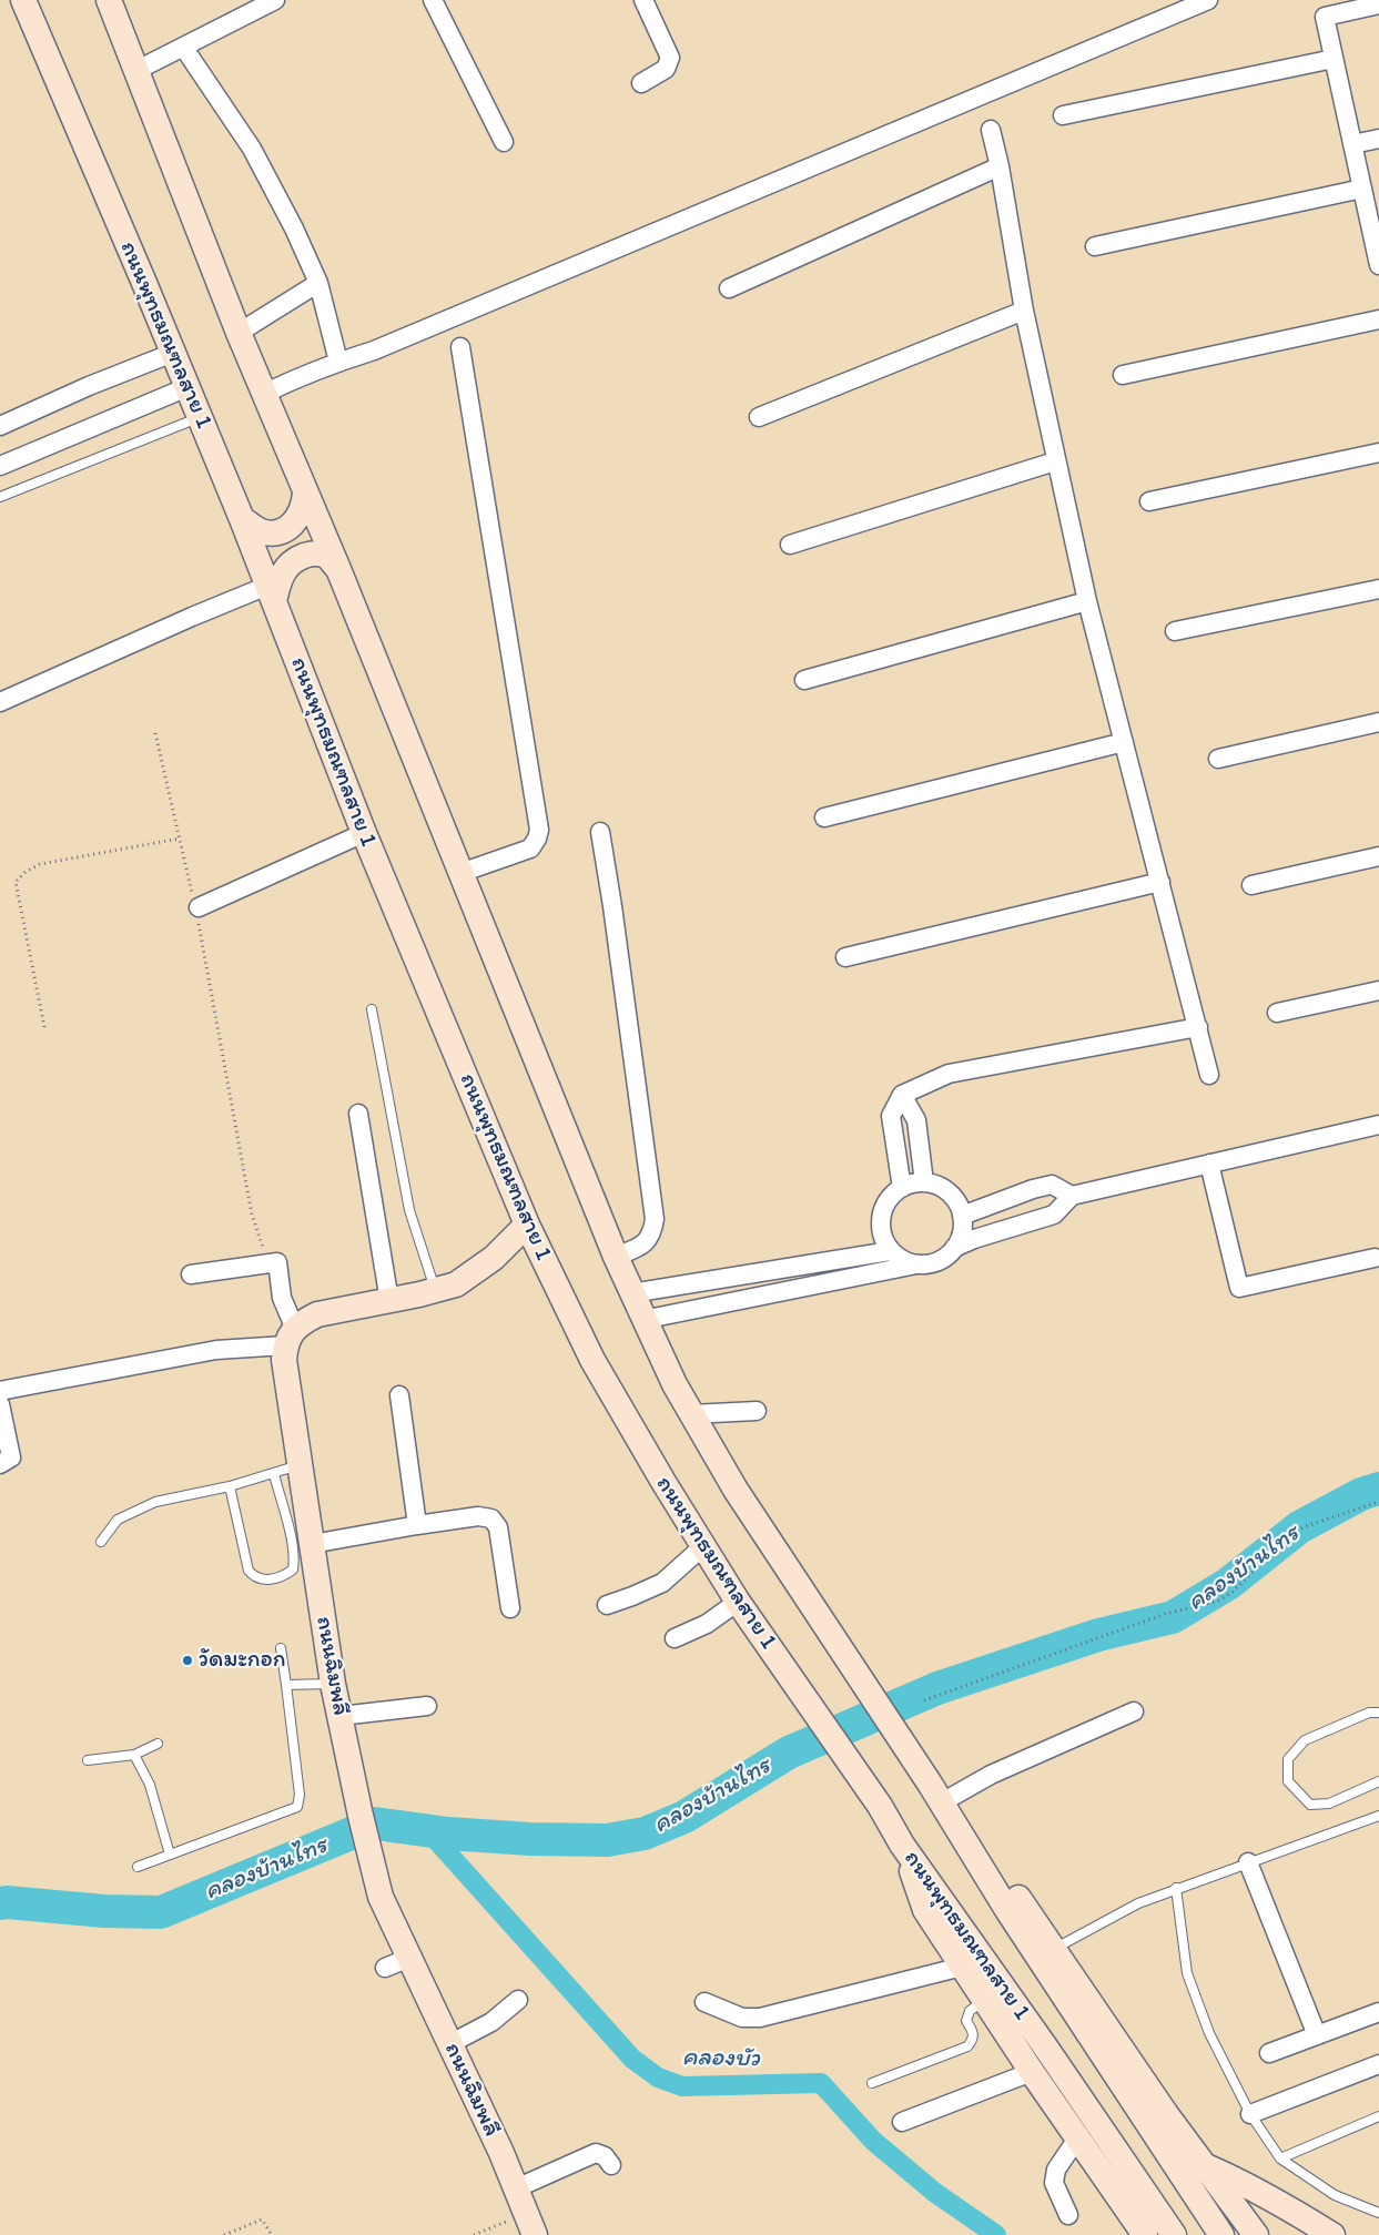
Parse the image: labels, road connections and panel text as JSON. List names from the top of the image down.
{
  "streets": {
    "main road": ["ถนนพุทธมณฑลสาย 1", "ถนนฉิมพลี"]
  },
  "water": ["คลองบ้านไทร", "คลองบัว"],
  "places": ["วัดมะกอก"]
}
